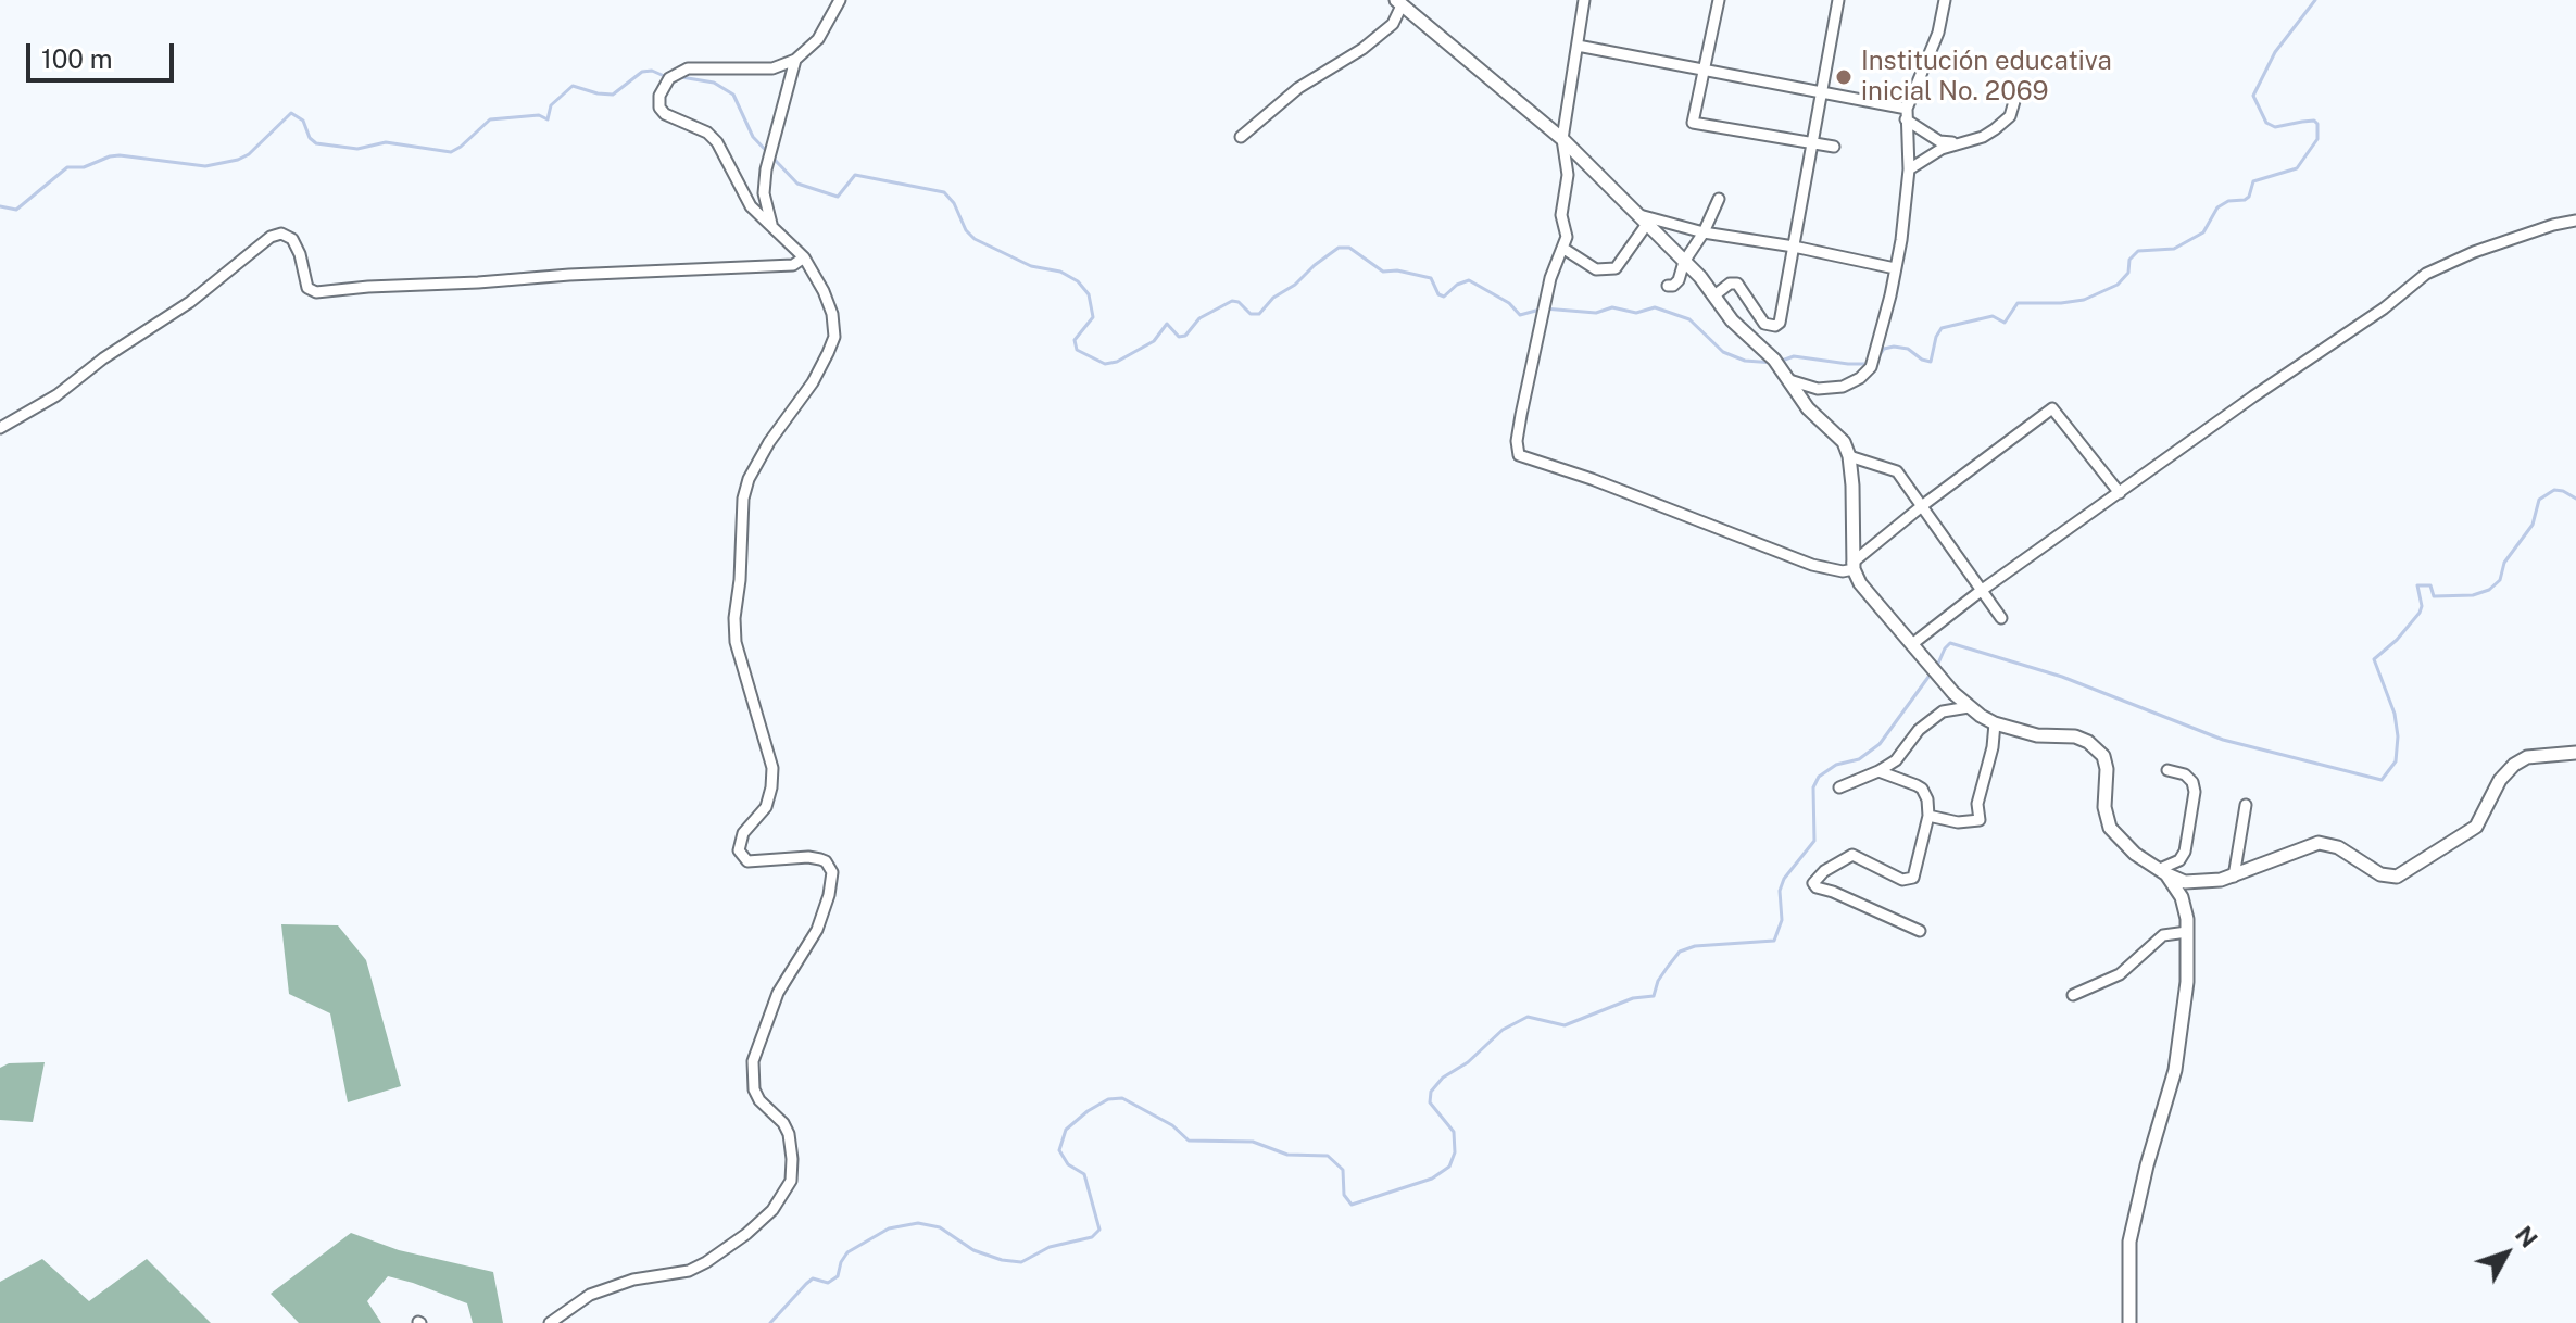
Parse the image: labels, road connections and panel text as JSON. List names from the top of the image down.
{
  "places": ["Institución educativa inicial No. 2069"],
  "scale_bar": "100 m",
  "north": "top right"
}
